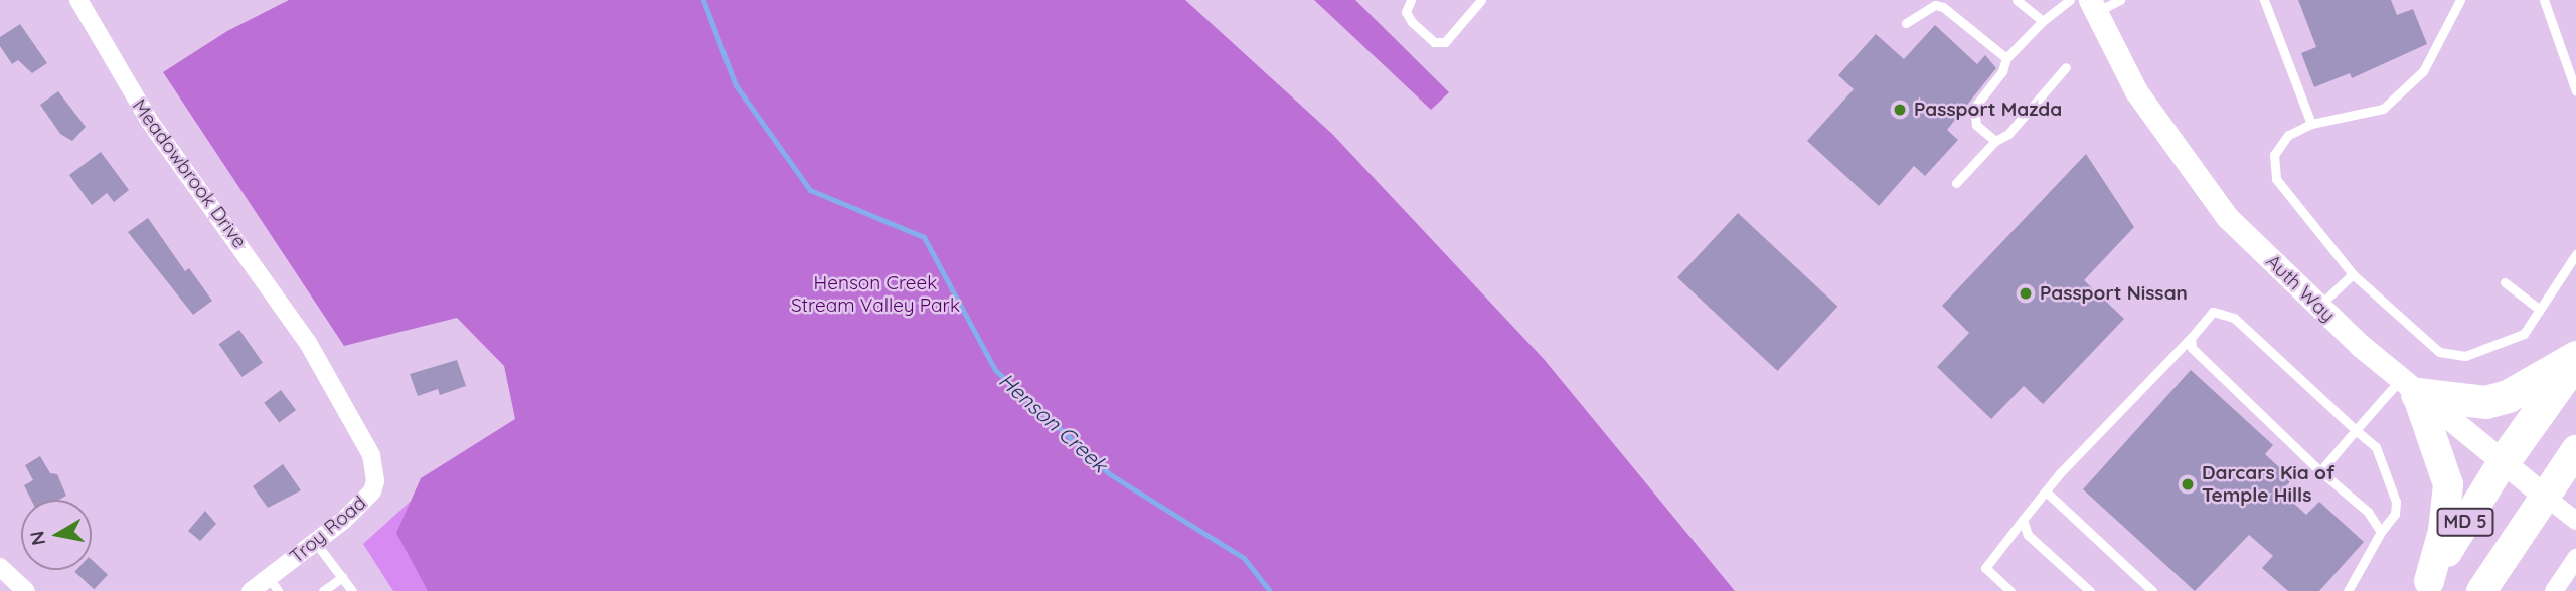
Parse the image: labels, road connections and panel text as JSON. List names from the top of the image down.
{
  "streets": {
    "highway": ["MD 5"],
    "street": ["Meadowbrook Drive", "Auth Way", "Troy Road"]
  },
  "crossings": [
    ["Meadowbrook Drive", "Troy Road"],
    ["Auth Way", "MD 5"]
  ],
  "water": ["Henson Creek"],
  "parks": ["Henson Creek Stream Valley Park"],
  "places": ["Passport Mazda", "Passport Nissan", "Darcars Kia of Temple Hills"],
  "north": "left"
}
